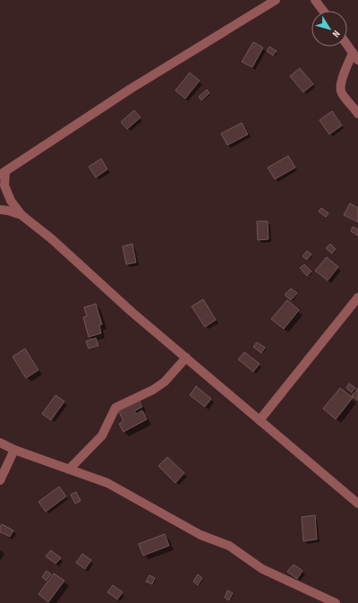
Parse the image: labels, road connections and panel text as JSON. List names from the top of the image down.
{
  "north": "bottom right"
}
